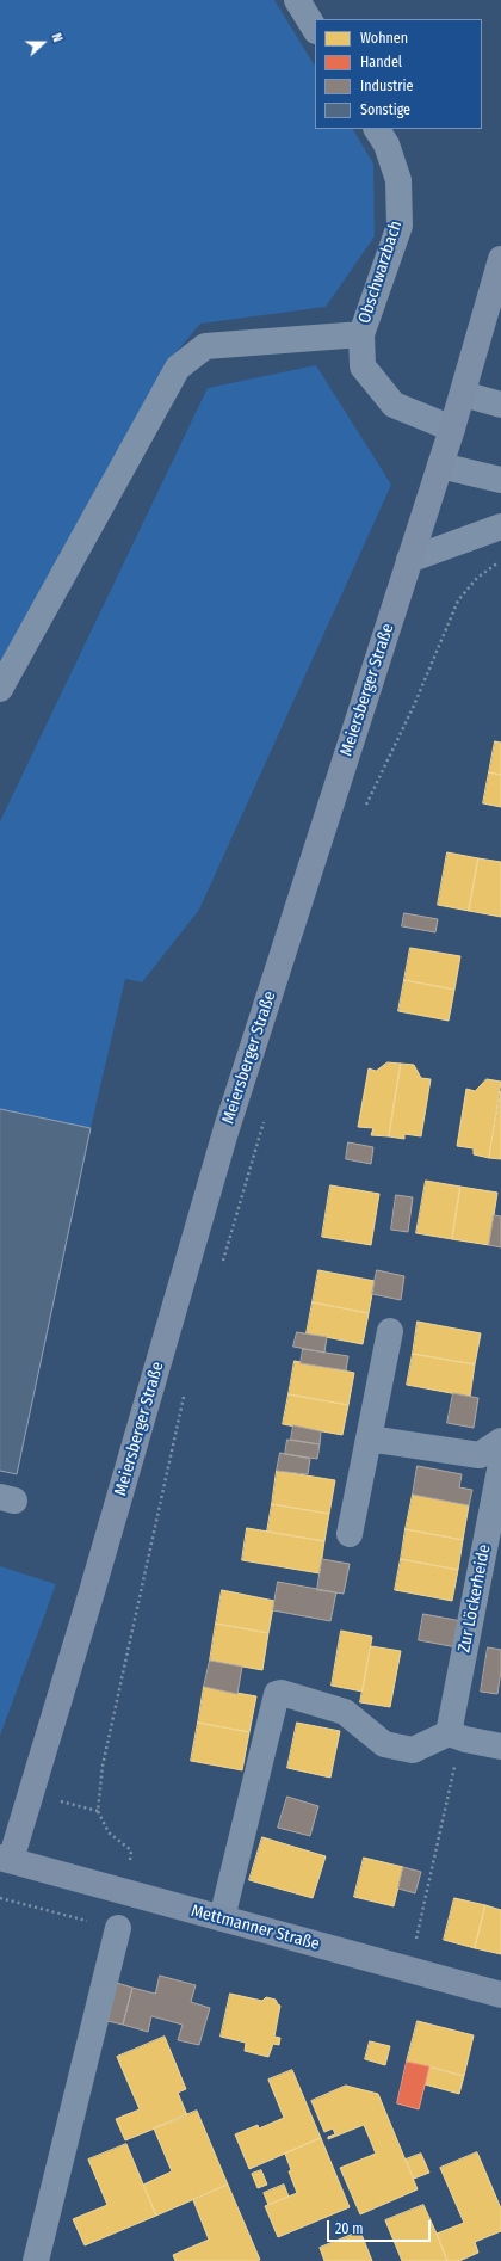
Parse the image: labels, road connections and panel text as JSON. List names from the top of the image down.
{
  "streets": {
    "main road": ["Meiersberger Straße", "Mettmanner Straße"],
    "street": ["Obschwarzbach", "Zur Löckerheide"]
  },
  "crossings": [
    ["Obschwarzbach", "Meiersberger Straße"],
    ["Meiersberger Straße", "Mettmanner Straße"]
  ],
  "legend": [
    "Wohnen",
    "Handel",
    "Industrie",
    "Sonstige"
  ],
  "scale_bar": "20 m",
  "north": "right"
}
